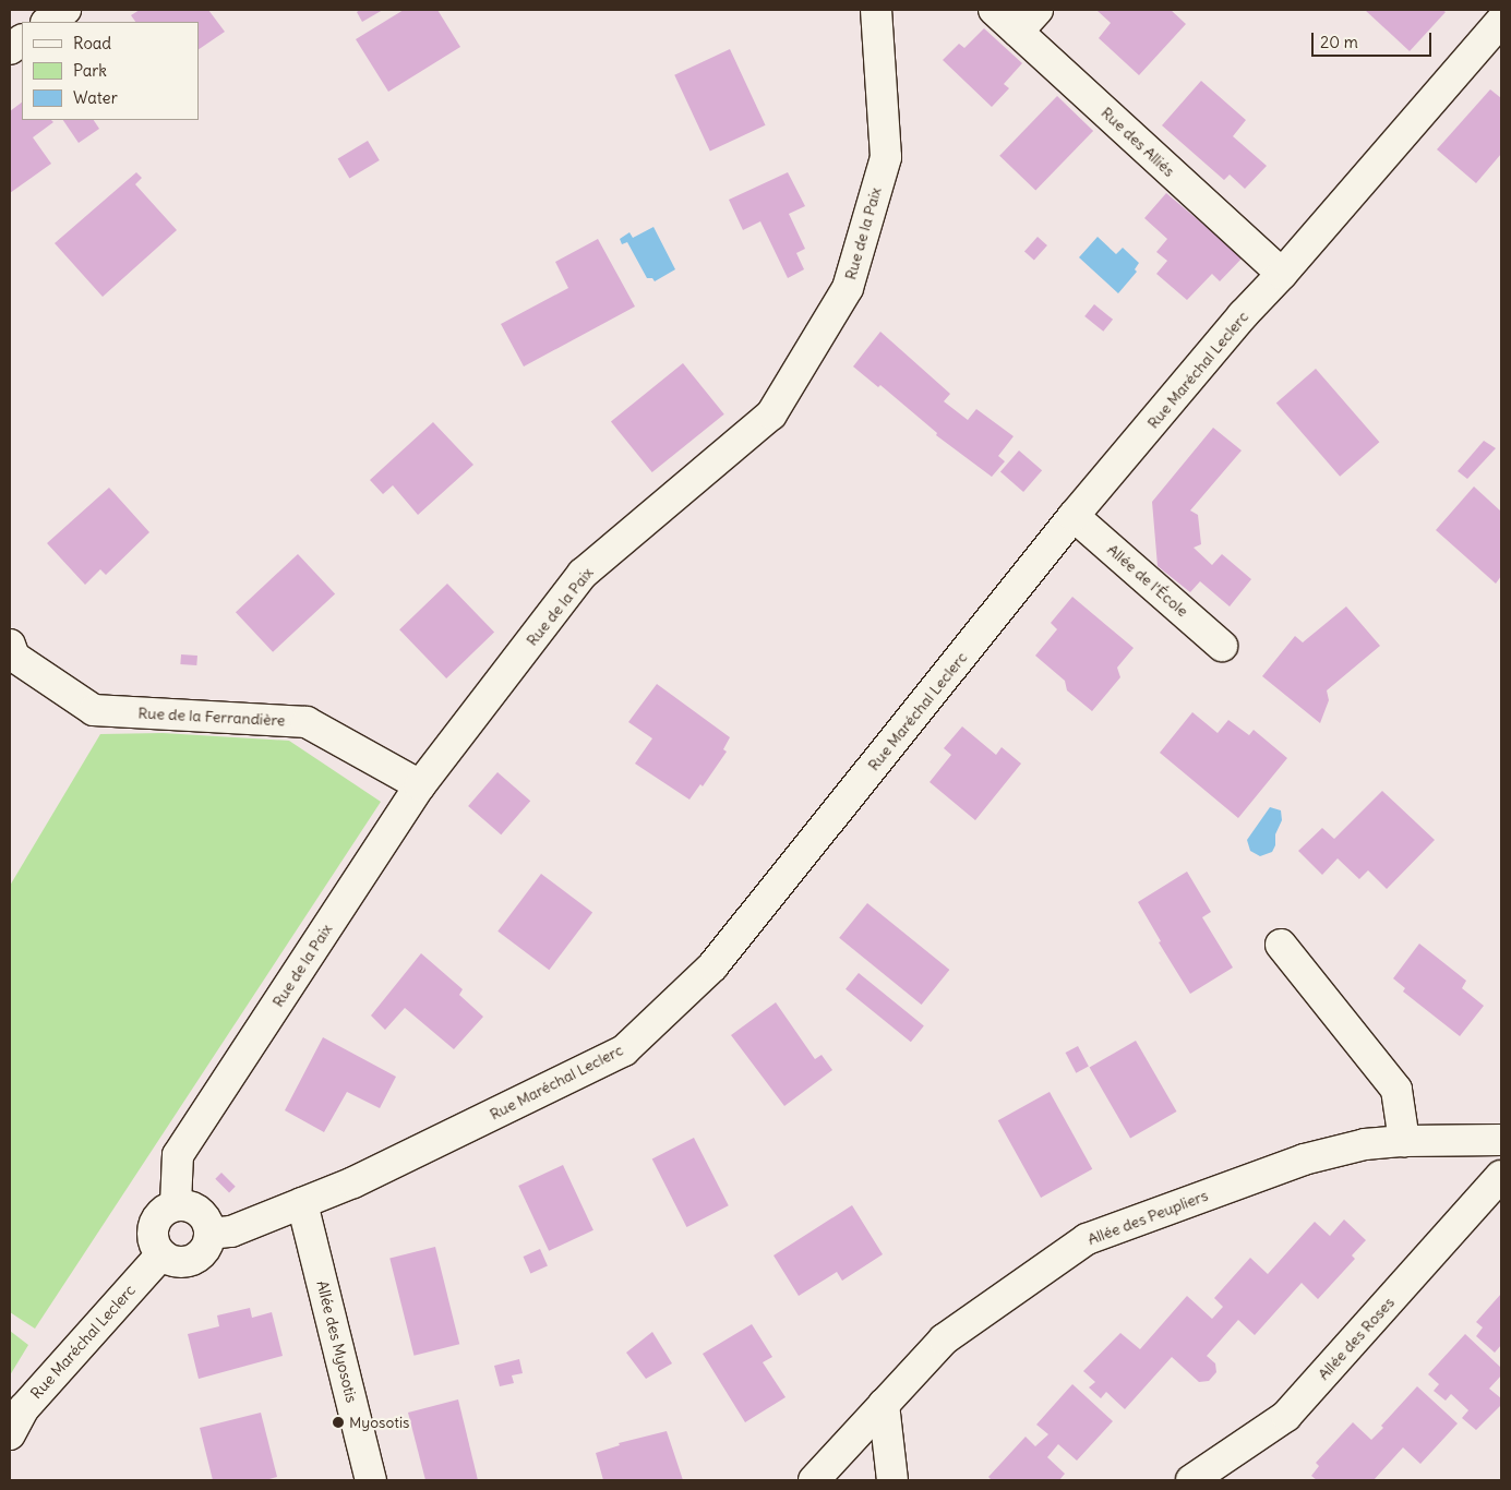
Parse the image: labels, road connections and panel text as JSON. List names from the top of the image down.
{
  "streets": {
    "street": [
      "Rue des Alliés",
      "Rue de la Paix",
      "Rue Maréchal Leclerc",
      "Allée de l’École",
      "Rue de la Ferrandière",
      "Allée des Peupliers",
      "Allée des Roses",
      "Allée des Myosotis"
    ]
  },
  "crossings": [
    ["Rue des Alliés", "Rue Maréchal Leclerc"],
    ["Rue de la Paix", "Rue Maréchal Leclerc"],
    ["Rue de la Paix", "Rue de la Ferrandière"],
    ["Rue Maréchal Leclerc", "Allée de l’École"],
    ["Rue Maréchal Leclerc", "Allée des Myosotis"]
  ],
  "places": ["Myosotis"],
  "legend": ["Road", "Park", "Water"],
  "scale_bar": "20 m"
}
